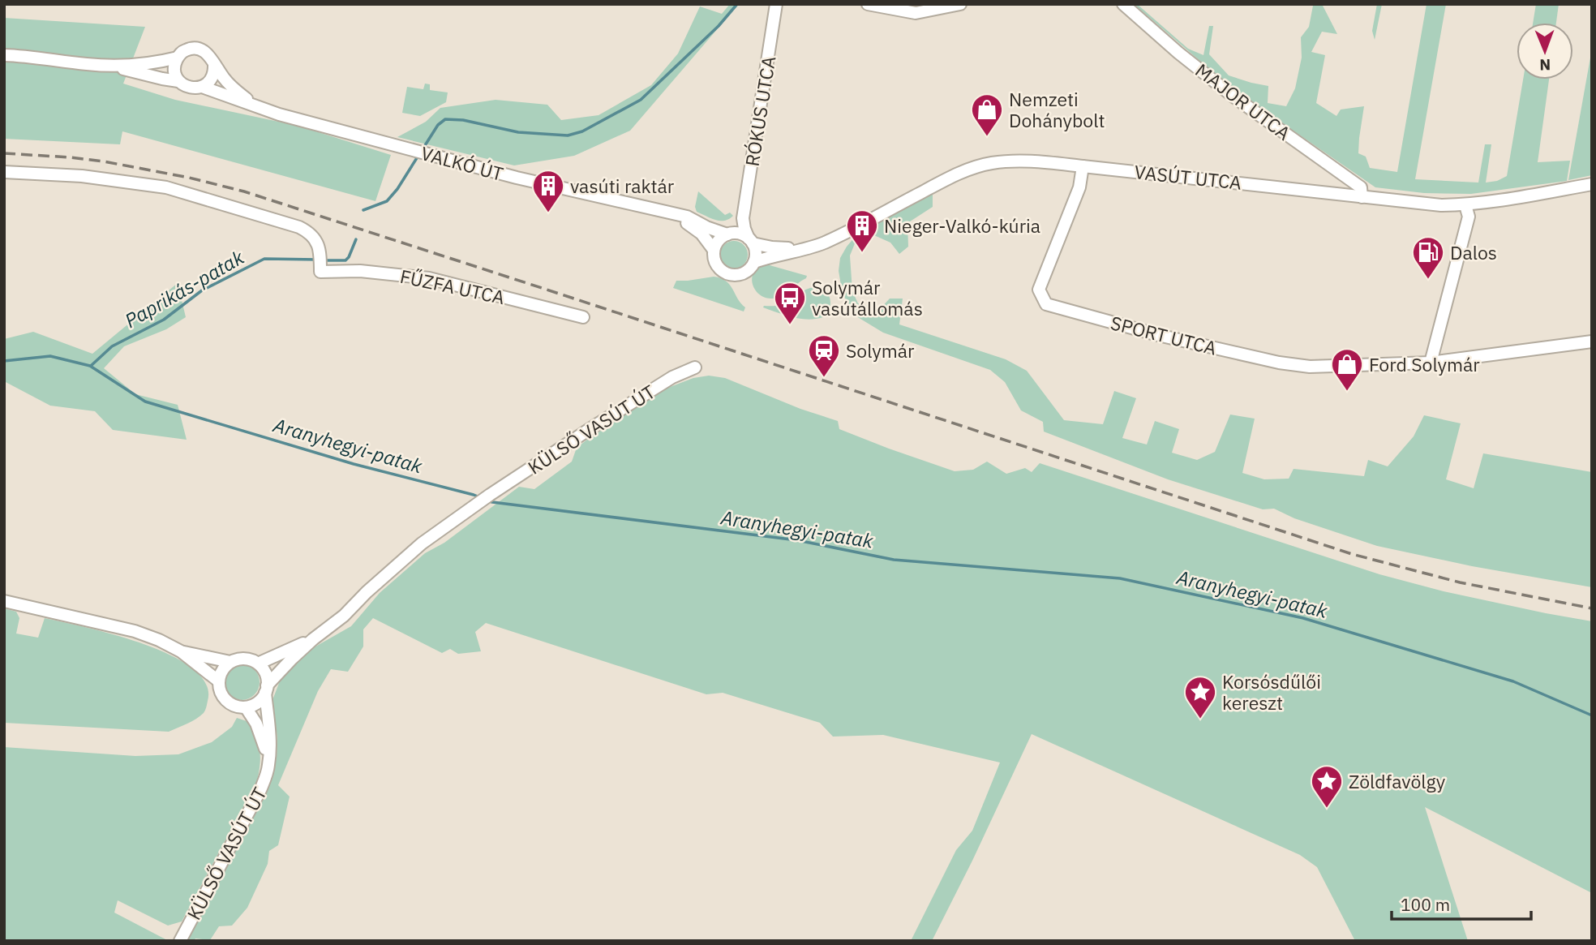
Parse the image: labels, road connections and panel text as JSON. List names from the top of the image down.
{
  "streets": {
    "street": [
      "MAJOR UTCA",
      "RÓKUS UTCA",
      "VALKÓ ÚT",
      "VASÚT UTCA",
      "FŰZFA UTCA",
      "SPORT UTCA",
      "KÜLSŐ VASÚT ÚT"
    ]
  },
  "crossings": [
    ["MAJOR UTCA", "VASÚT UTCA"],
    ["RÓKUS UTCA", "VASÚT UTCA"],
    ["VASÚT UTCA", "SPORT UTCA"]
  ],
  "water": ["Paprikás-patak", "Aranyhegyi-patak"],
  "places": {
    "shop": ["Nemzeti Dohánybolt", "Ford Solymár"],
    "building": ["vasúti raktár", "Nieger-Valkó-kúria"],
    "fuel station": ["Dalos"],
    "bus stop": ["Solymár vasútállomás"],
    "station": ["Solymár"],
    "place": ["Korsósdűlői kereszt", "Zöldfavölgy"]
  },
  "scale_bar": "100 m",
  "north": "bottom"
}
